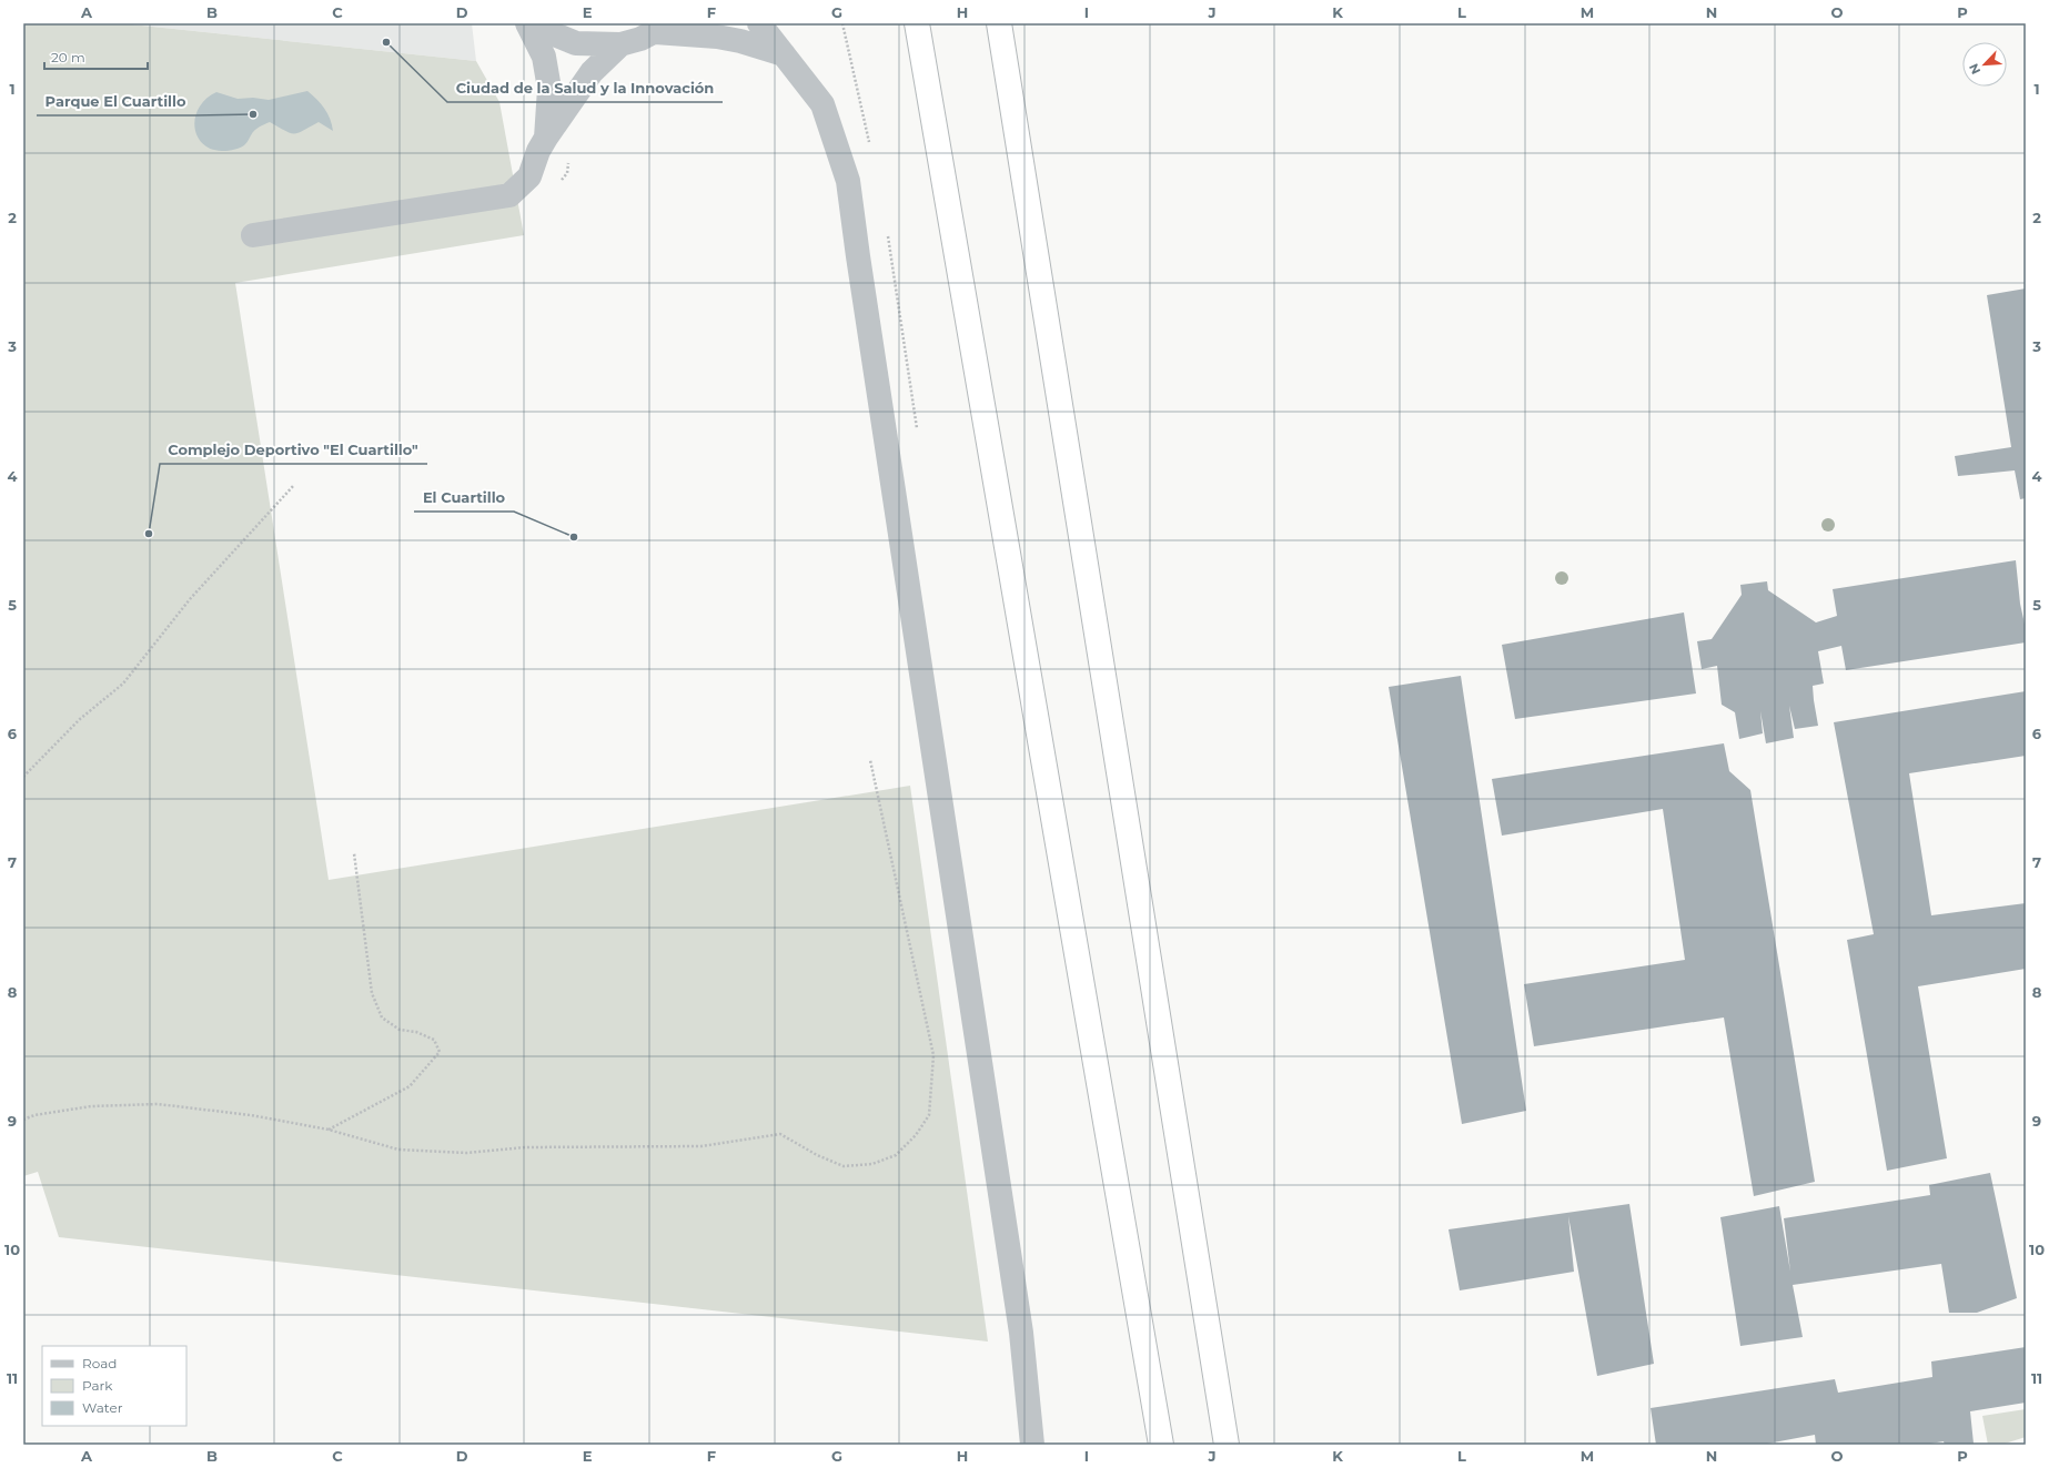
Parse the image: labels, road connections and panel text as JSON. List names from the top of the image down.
{
  "places": [
    "Ciudad de la Salud y la Innovación",
    "Parque El Cuartillo",
    "Complejo Deportivo \"El Cuartillo\"",
    "El Cuartillo"
  ],
  "legend": ["Road", "Park", "Water"],
  "scale_bar": "20 m",
  "north": "bottom left",
  "grid": {
    "columns": [
      "A",
      "B",
      "C",
      "D",
      "E",
      "F",
      "G",
      "H",
      "I",
      "J",
      "K",
      "L",
      "M",
      "N",
      "O",
      "P"
    ],
    "rows": [
      "1",
      "2",
      "3",
      "4",
      "5",
      "6",
      "7",
      "8",
      "9",
      "10",
      "11"
    ]
  }
}
